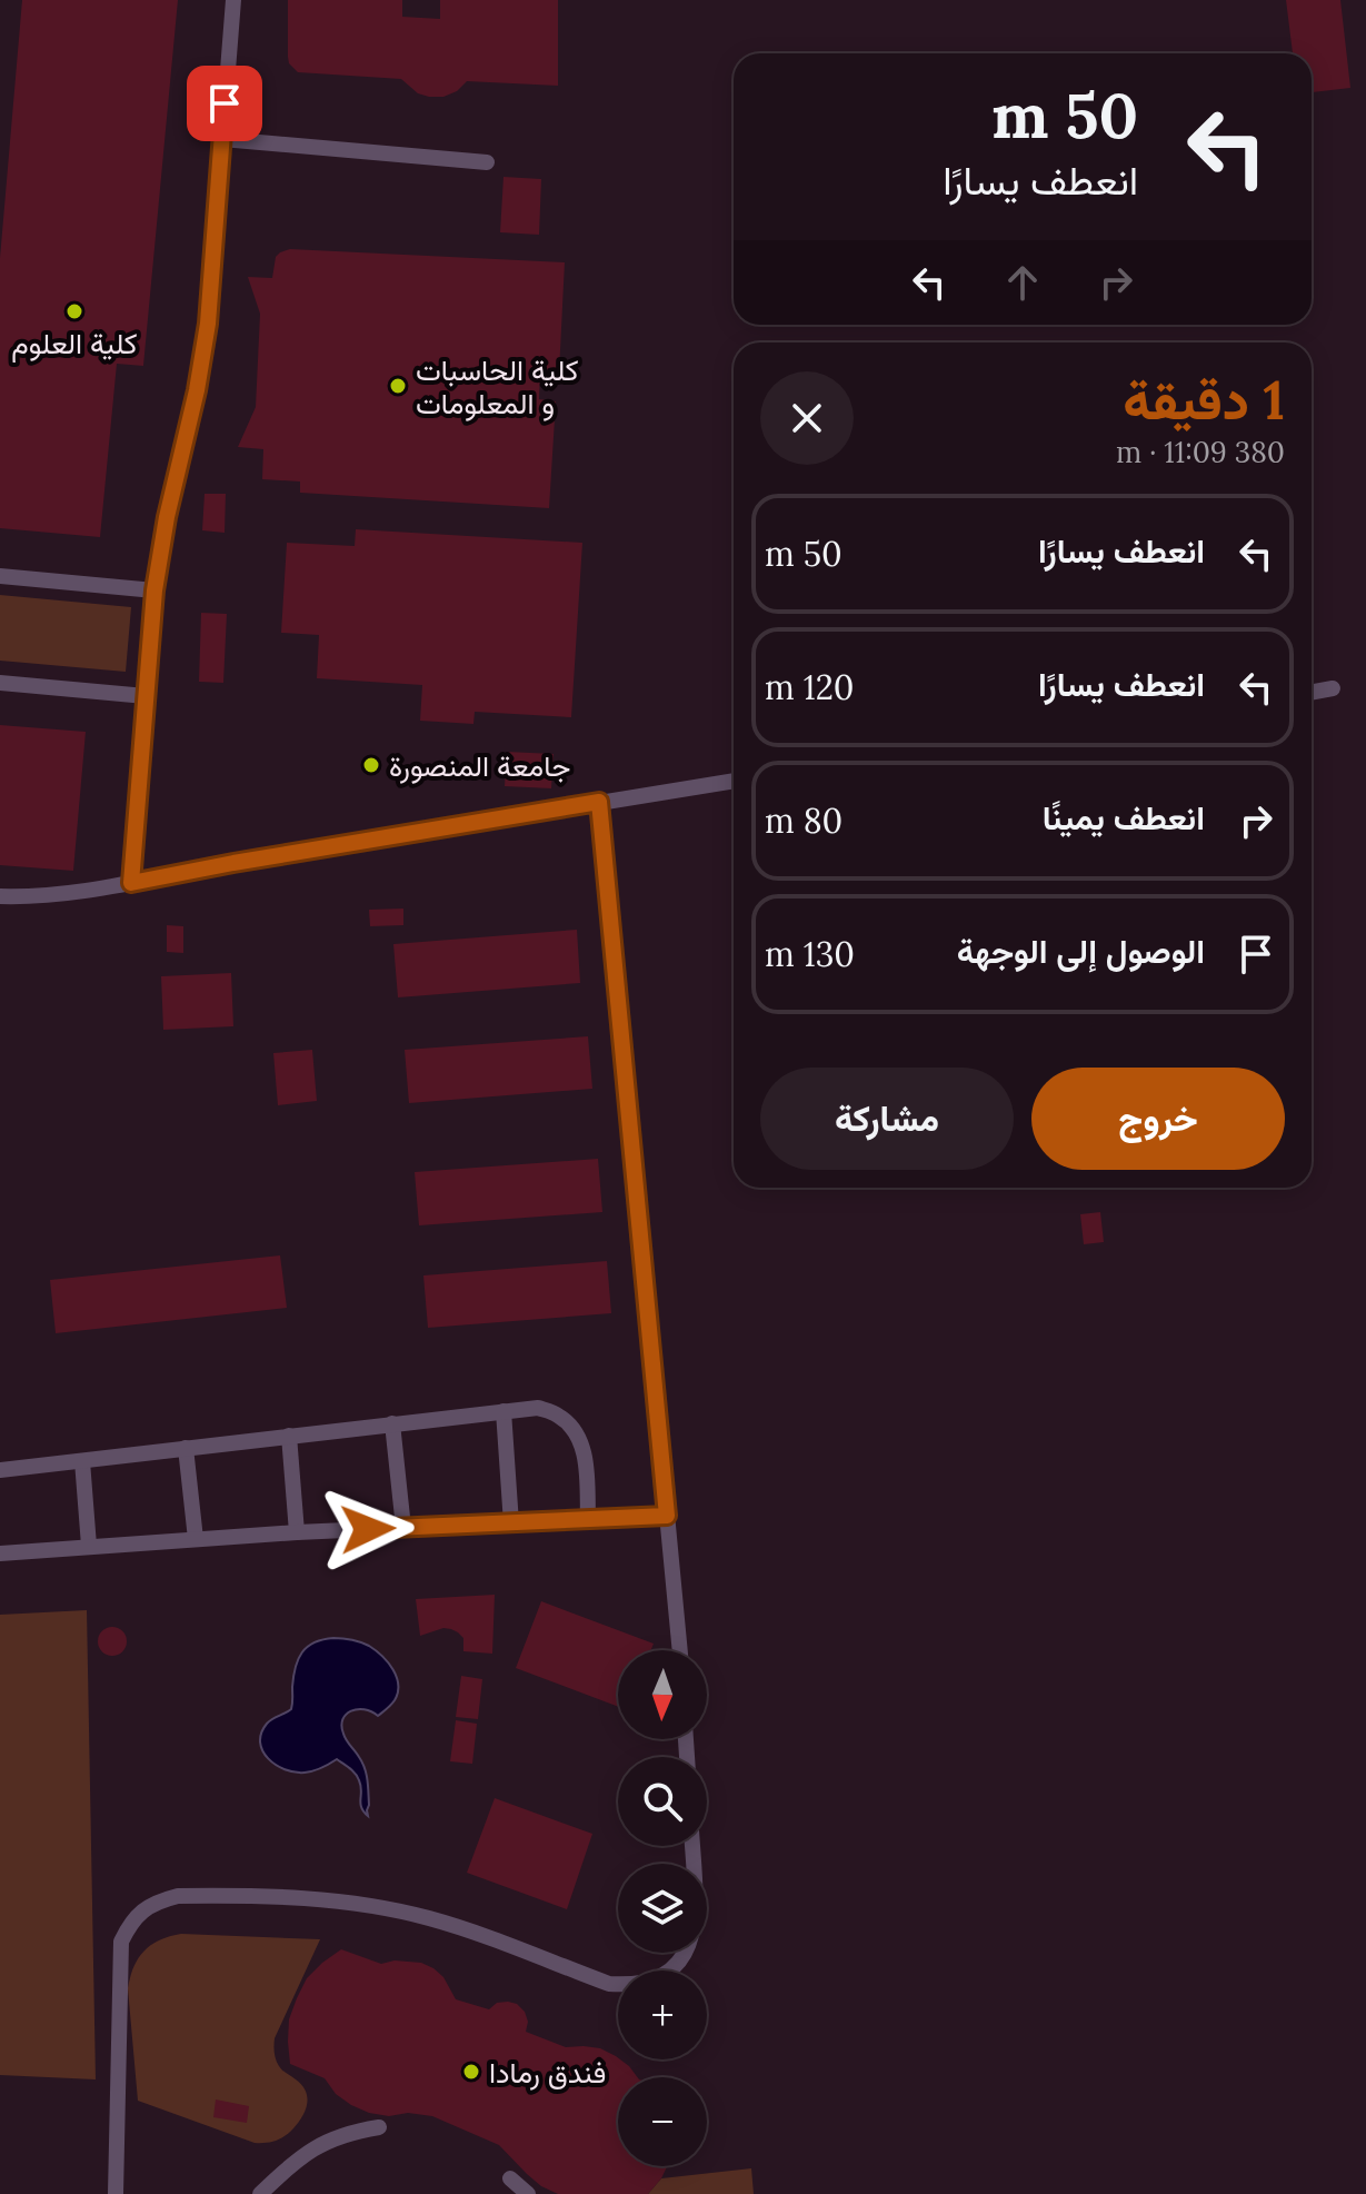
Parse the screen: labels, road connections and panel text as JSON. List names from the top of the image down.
{
  "places": [
    "كلية العلوم",
    "كلية الحاسبات و المعلومات",
    "جامعة المنصورة",
    "فندق رمادا"
  ],
  "north": "bottom",
  "page": {
    "turn": ["50 m", "انعطف يسارًا"],
    "heading": ["1 دقيقة", "380 m · 11:09"],
    "list": [
      {
        "name": "انعطف يسارًا",
        "value": "50 m"
      },
      {
        "name": "انعطف يسارًا",
        "value": "120 m"
      },
      {
        "name": "انعطف يمينًا",
        "value": "80 m"
      },
      {
        "name": "الوصول إلى الوجهة",
        "value": "130 m"
      }
    ],
    "buttons": ["خروج", "مشاركة"],
    "map_buttons": ["+", "−"]
  }
}
